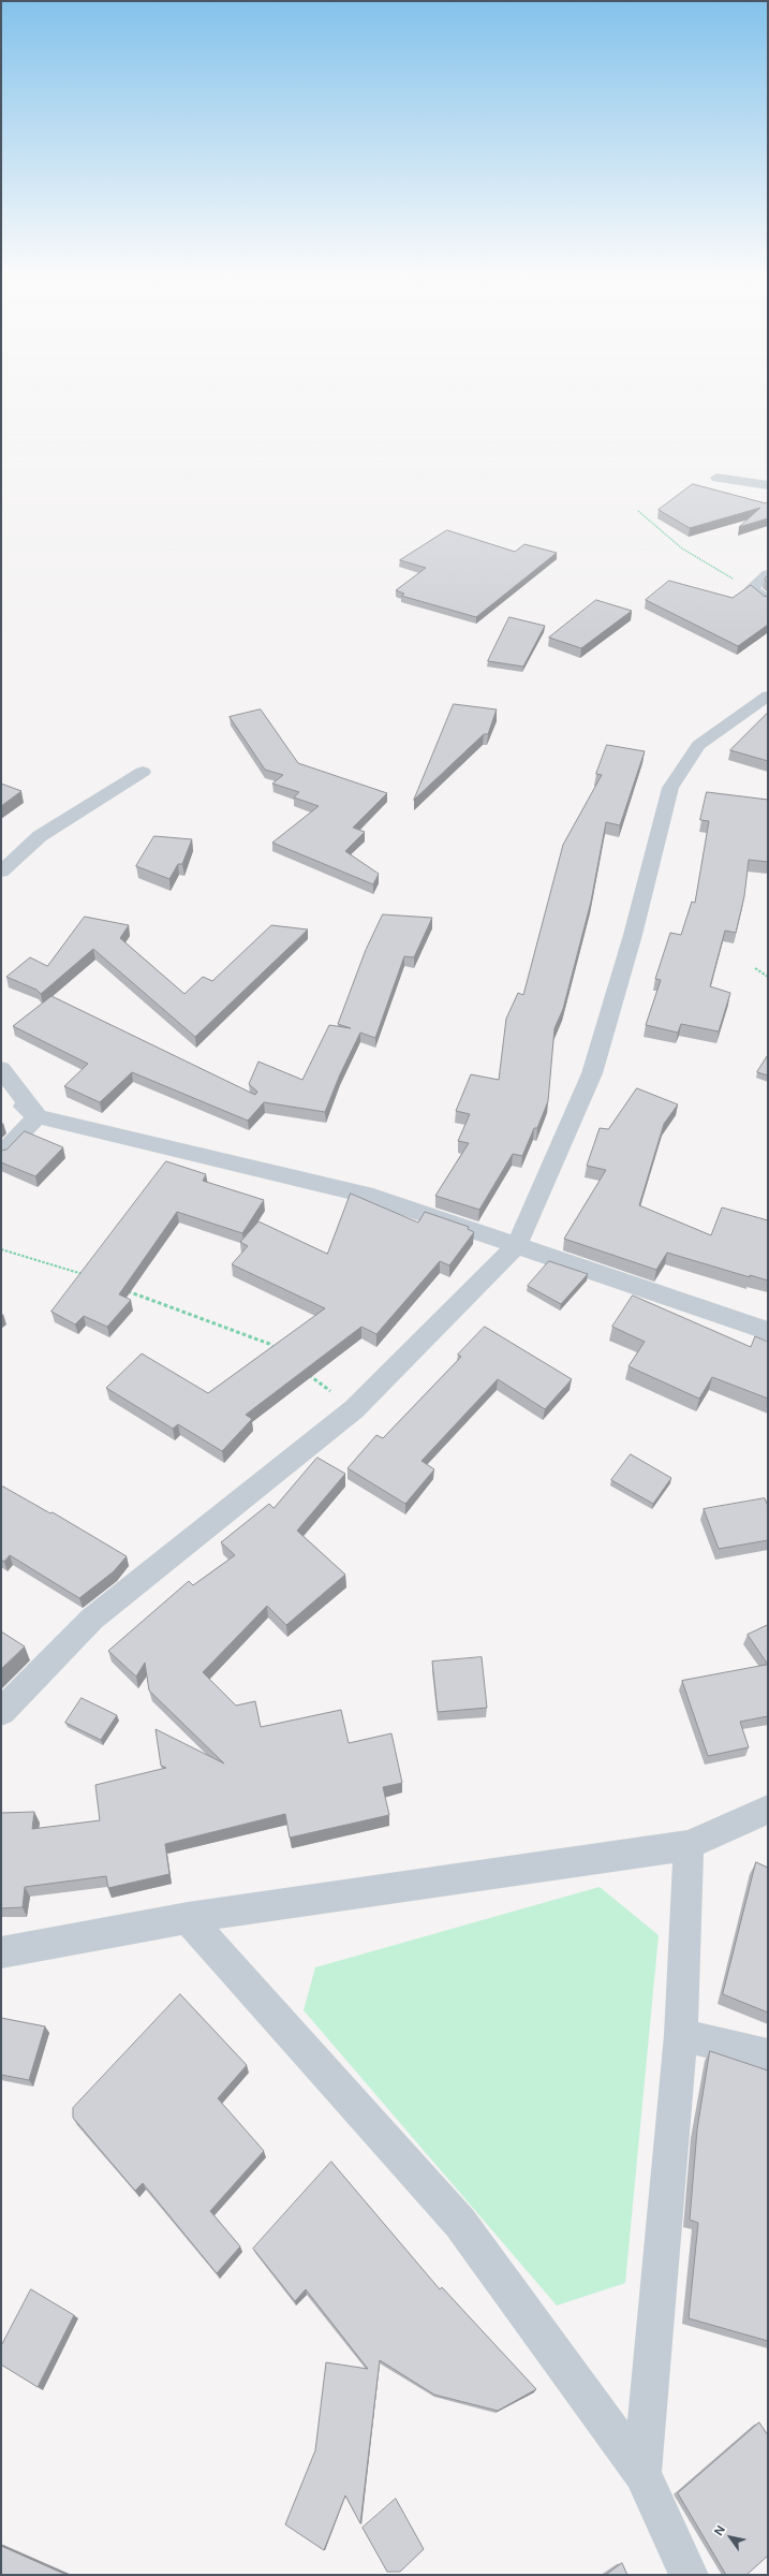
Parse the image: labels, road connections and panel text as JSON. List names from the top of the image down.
{
  "north": "top left"
}
